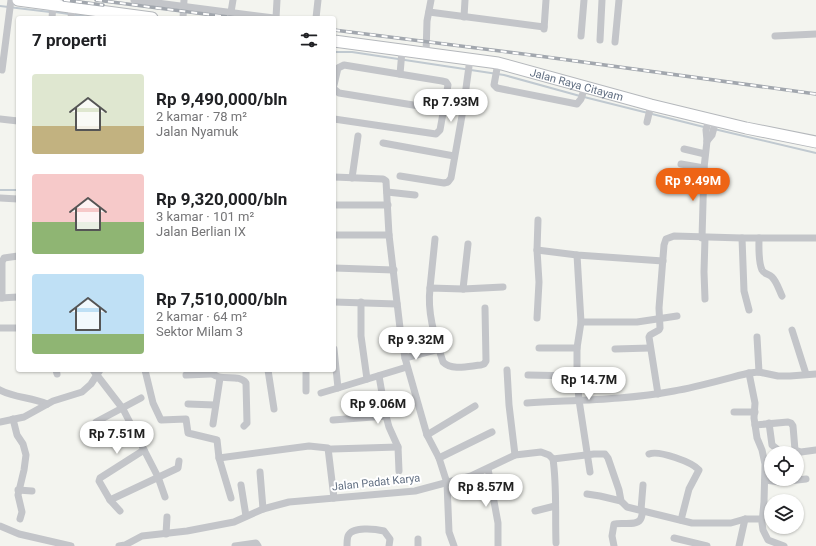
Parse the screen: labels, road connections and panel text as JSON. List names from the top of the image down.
{
  "streets": {
    "main road": ["Jalan Raya Citayam"],
    "street": ["Jalan Padat Karya"]
  },
  "page": {
    "heading": "7 properti",
    "list": [
      {
        "name": "Rp 9,490,000/bln",
        "note": "2 kamar · 78 m² · Jalan Nyamuk"
      },
      {
        "name": "Rp 9,320,000/bln",
        "note": "3 kamar · 101 m² · Jalan Berlian IX"
      },
      {
        "name": "Rp 7,510,000/bln",
        "note": "2 kamar · 64 m² · Sektor Milam 3"
      }
    ],
    "price": [
      "Rp 7.93M",
      "Rp 9.49M",
      "Rp 9.32M",
      "Rp 14.7M",
      "Rp 9.06M",
      "Rp 7.51M",
      "Rp 8.57M"
    ]
  }
}
